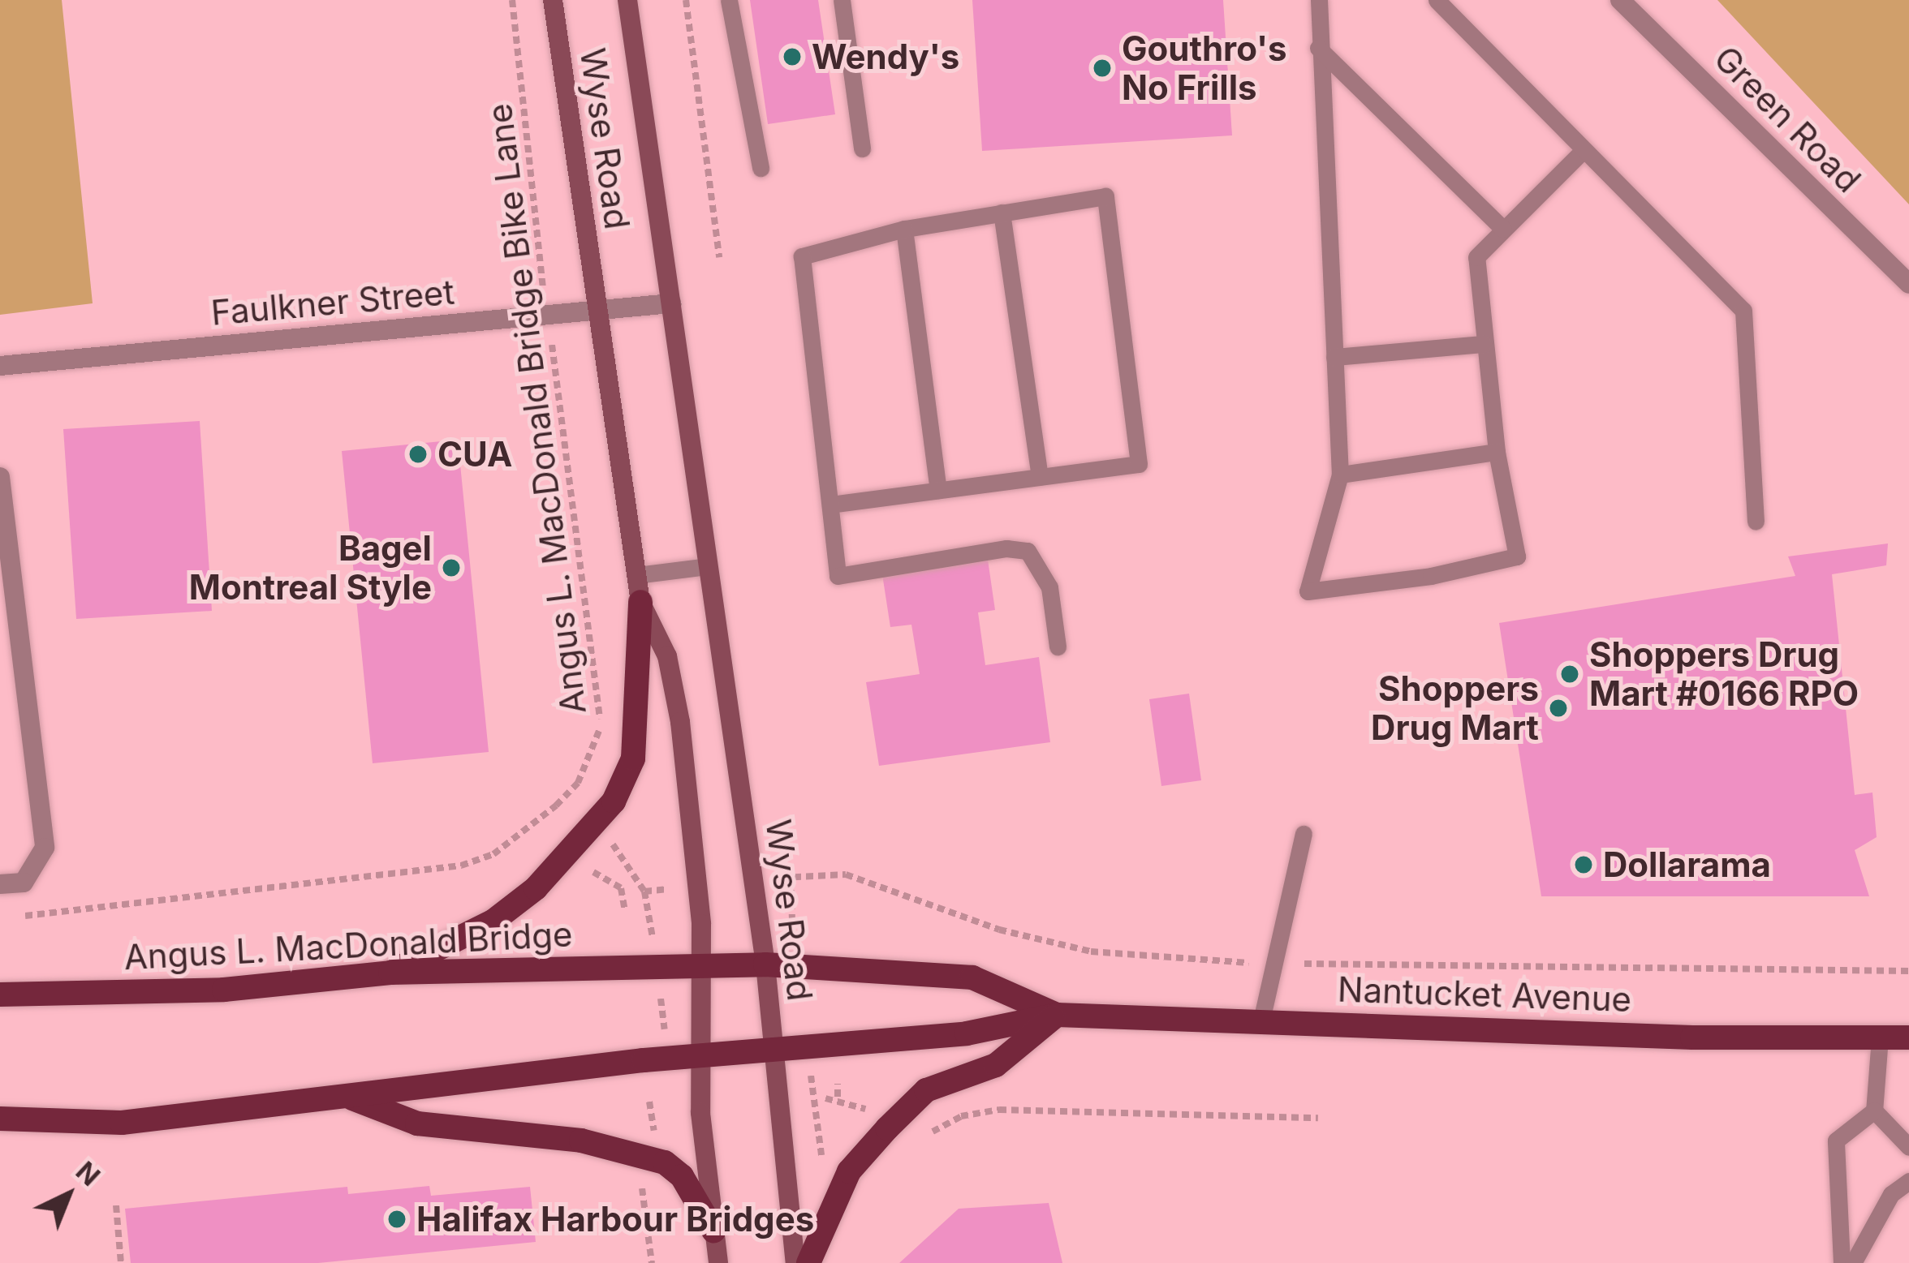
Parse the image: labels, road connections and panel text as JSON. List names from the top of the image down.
{
  "streets": {
    "main road": ["Wyse Road", "Angus L. MacDonald Bridge", "Nantucket Avenue"],
    "street": ["Green Road", "Faulkner Street"],
    "path": ["Angus L. MacDonald Bridge Bike Lane"]
  },
  "crossings": [
    ["Wyse Road", "Faulkner Street"],
    ["Wyse Road", "Angus L. MacDonald Bridge"],
    ["Wyse Road", "Nantucket Avenue"],
    ["Faulkner Street", "Angus L. MacDonald Bridge Bike Lane"],
    ["Angus L. MacDonald Bridge", "Nantucket Avenue"]
  ],
  "places": [
    "Wendy's",
    "Gouthro's No Frills",
    "CUA",
    "Bagel Montreal Style",
    "Shoppers Drug Mart #0166 RPO",
    "Shoppers Drug Mart",
    "Dollarama",
    "Halifax Harbour Bridges"
  ],
  "north": "top right"
}
